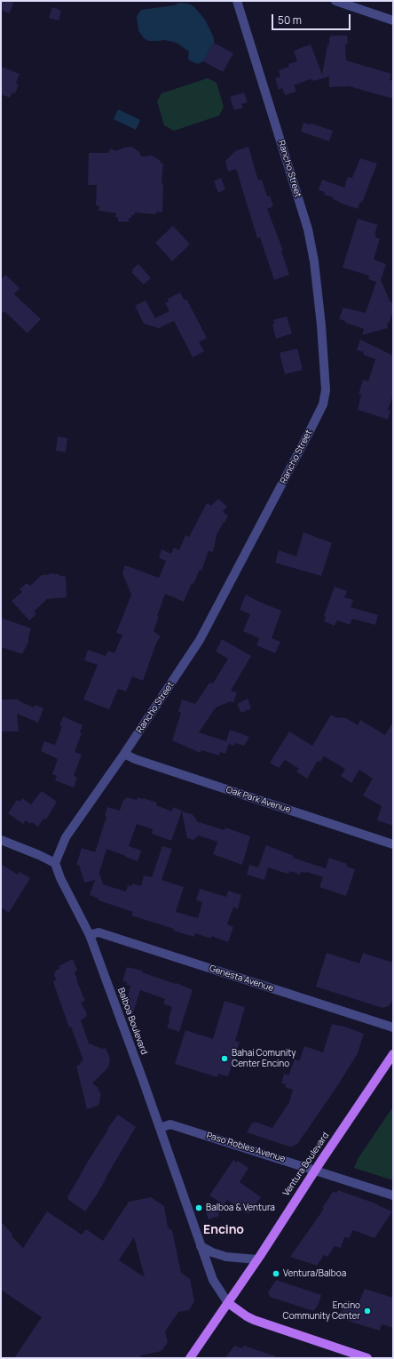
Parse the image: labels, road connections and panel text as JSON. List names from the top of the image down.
{
  "streets": {
    "main road": ["Balboa Boulevard", "Ventura Boulevard"],
    "street": [
      "Rancho Street",
      "Oak Park Avenue",
      "Genesta Avenue",
      "Paso Robles Avenue"
    ]
  },
  "crossings": [
    ["Rancho Street", "Oak Park Avenue"],
    ["Rancho Street", "Balboa Boulevard"],
    ["Genesta Avenue", "Balboa Boulevard"],
    ["Balboa Boulevard", "Paso Robles Avenue"],
    ["Balboa Boulevard", "Ventura Boulevard"],
    ["Paso Robles Avenue", "Ventura Boulevard"]
  ],
  "districts": ["Encino"],
  "places": [
    "Bahai Comunity Center Encino",
    "Balboa & Ventura",
    "Ventura/Balboa",
    "Encino Community Center"
  ],
  "scale_bar": "50 m"
}
